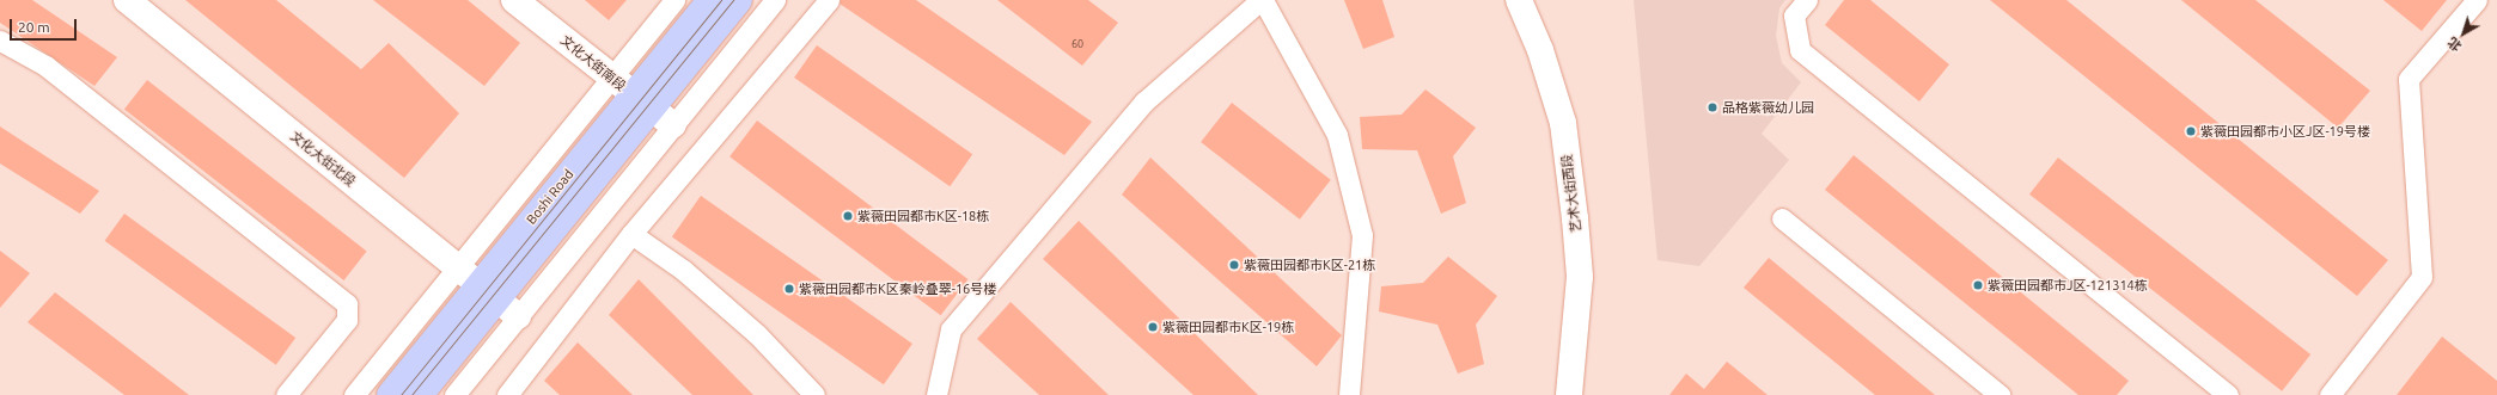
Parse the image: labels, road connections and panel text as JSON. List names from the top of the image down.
{
  "streets": {
    "main road": ["Boshi Road"],
    "street": ["文化大街南段", "文化大街北段", "艺术大街西段"]
  },
  "crossings": [
    ["文化大街南段", "Boshi Road"],
    ["文化大街北段", "Boshi Road"]
  ],
  "places": [
    "品格紫薇幼儿园",
    "紫薇田园都市小区J区-19号楼",
    "紫薇田园都市K区-18栋",
    "紫薇田园都市K区-21栋",
    "紫薇田园都市J区-121314栋",
    "紫薇田园都市K区秦岭叠翠-16号楼",
    "紫薇田园都市K区-19栋"
  ],
  "house_numbers": ["60"],
  "scale_bar": "20 m",
  "north": "bottom left"
}
